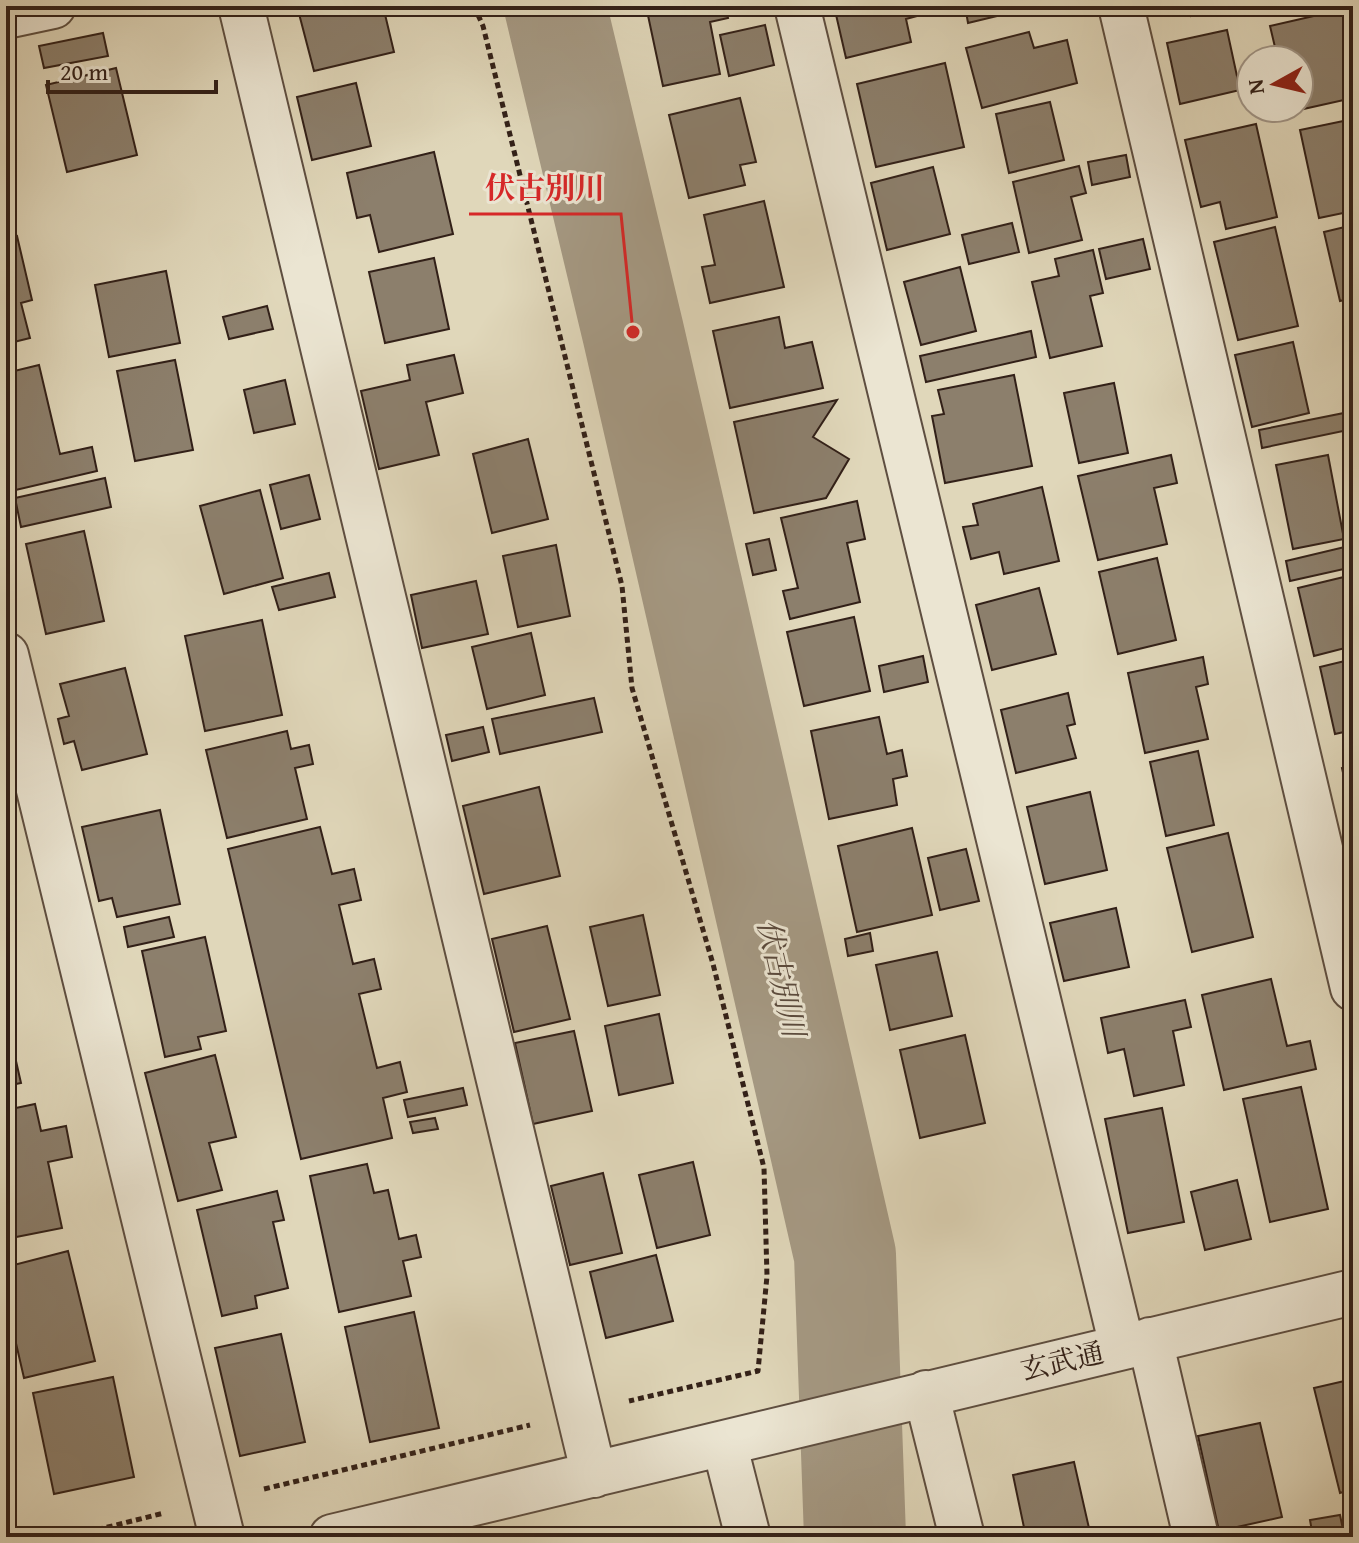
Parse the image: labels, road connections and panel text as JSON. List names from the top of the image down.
{
  "streets": {
    "street": ["玄武通"]
  },
  "water": ["伏古別川"],
  "places": ["伏古別川"],
  "scale_bar": "20 m",
  "north": "left"
}
